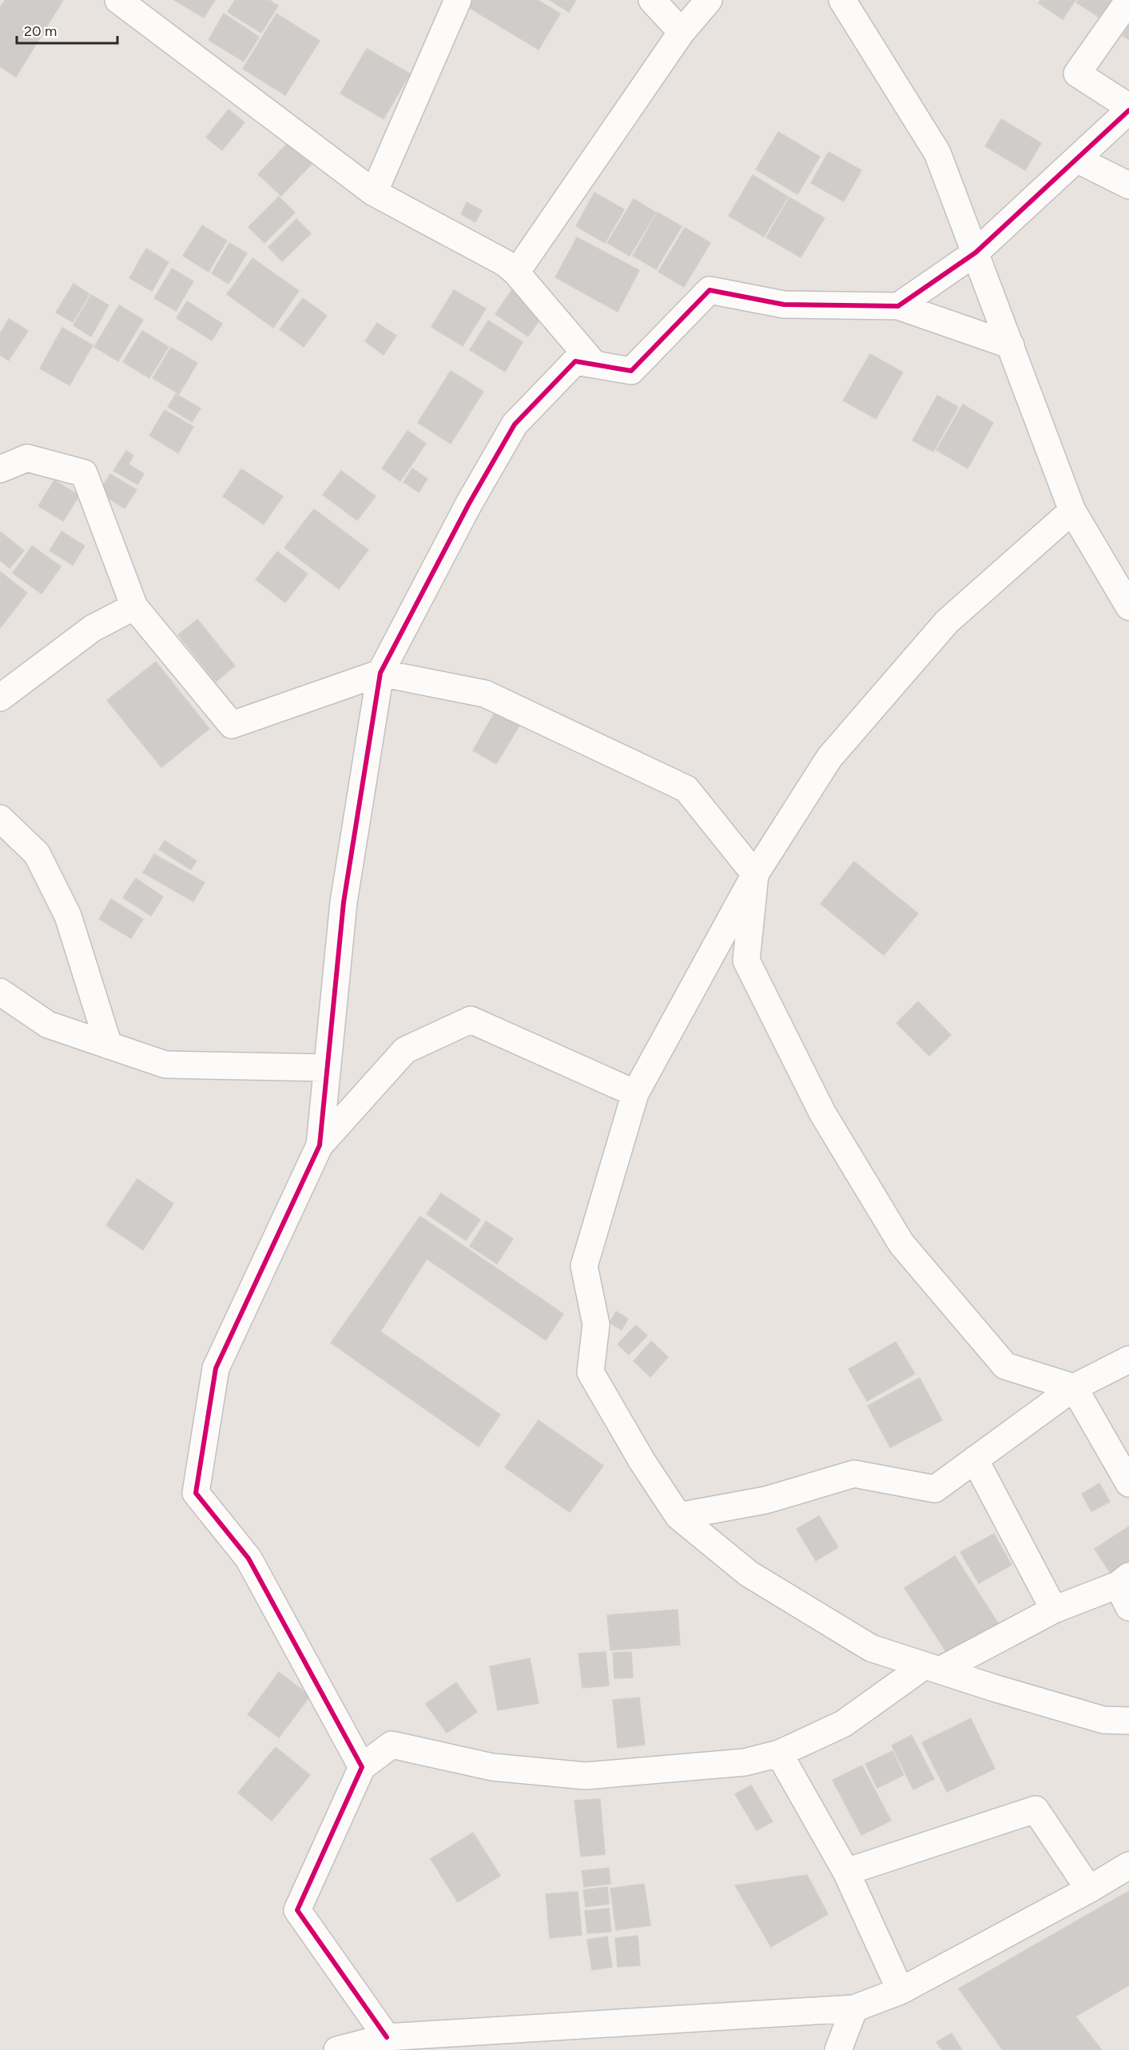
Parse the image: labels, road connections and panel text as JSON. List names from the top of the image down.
{
  "scale_bar": "20 m"
}
